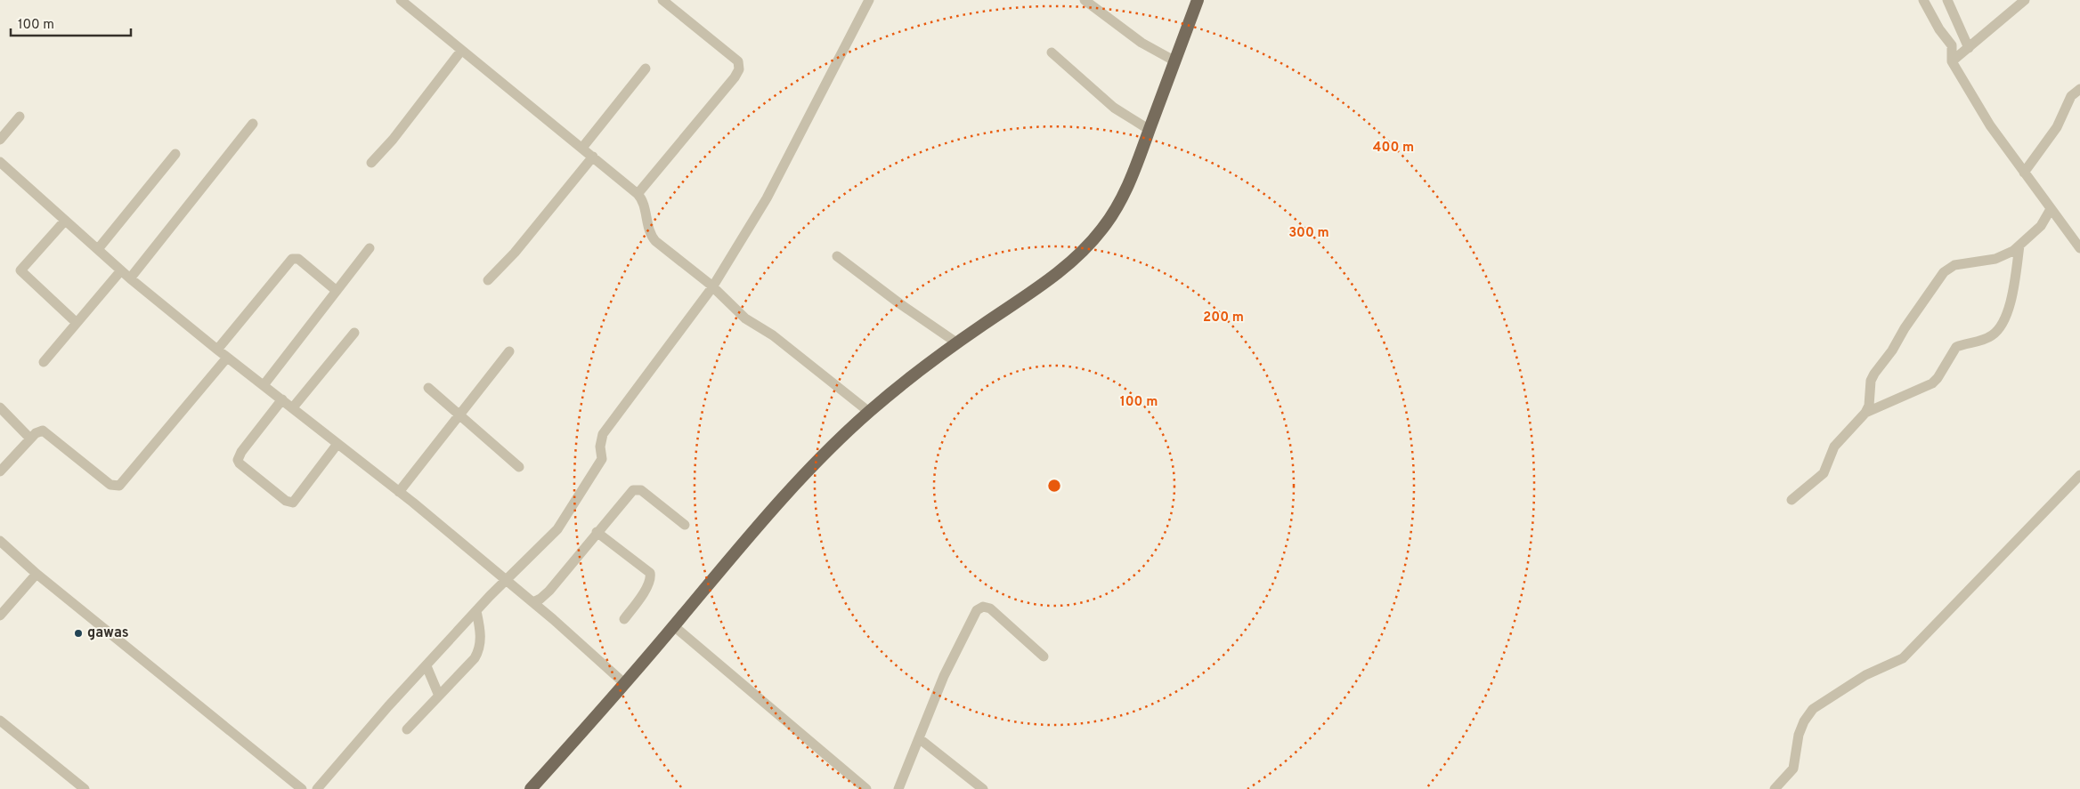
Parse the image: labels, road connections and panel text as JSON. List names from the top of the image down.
{
  "places": ["gawas"],
  "scale_bar": "100 m",
  "rings": [
    "400 m",
    "300 m",
    "200 m",
    "100 m"
  ]
}
